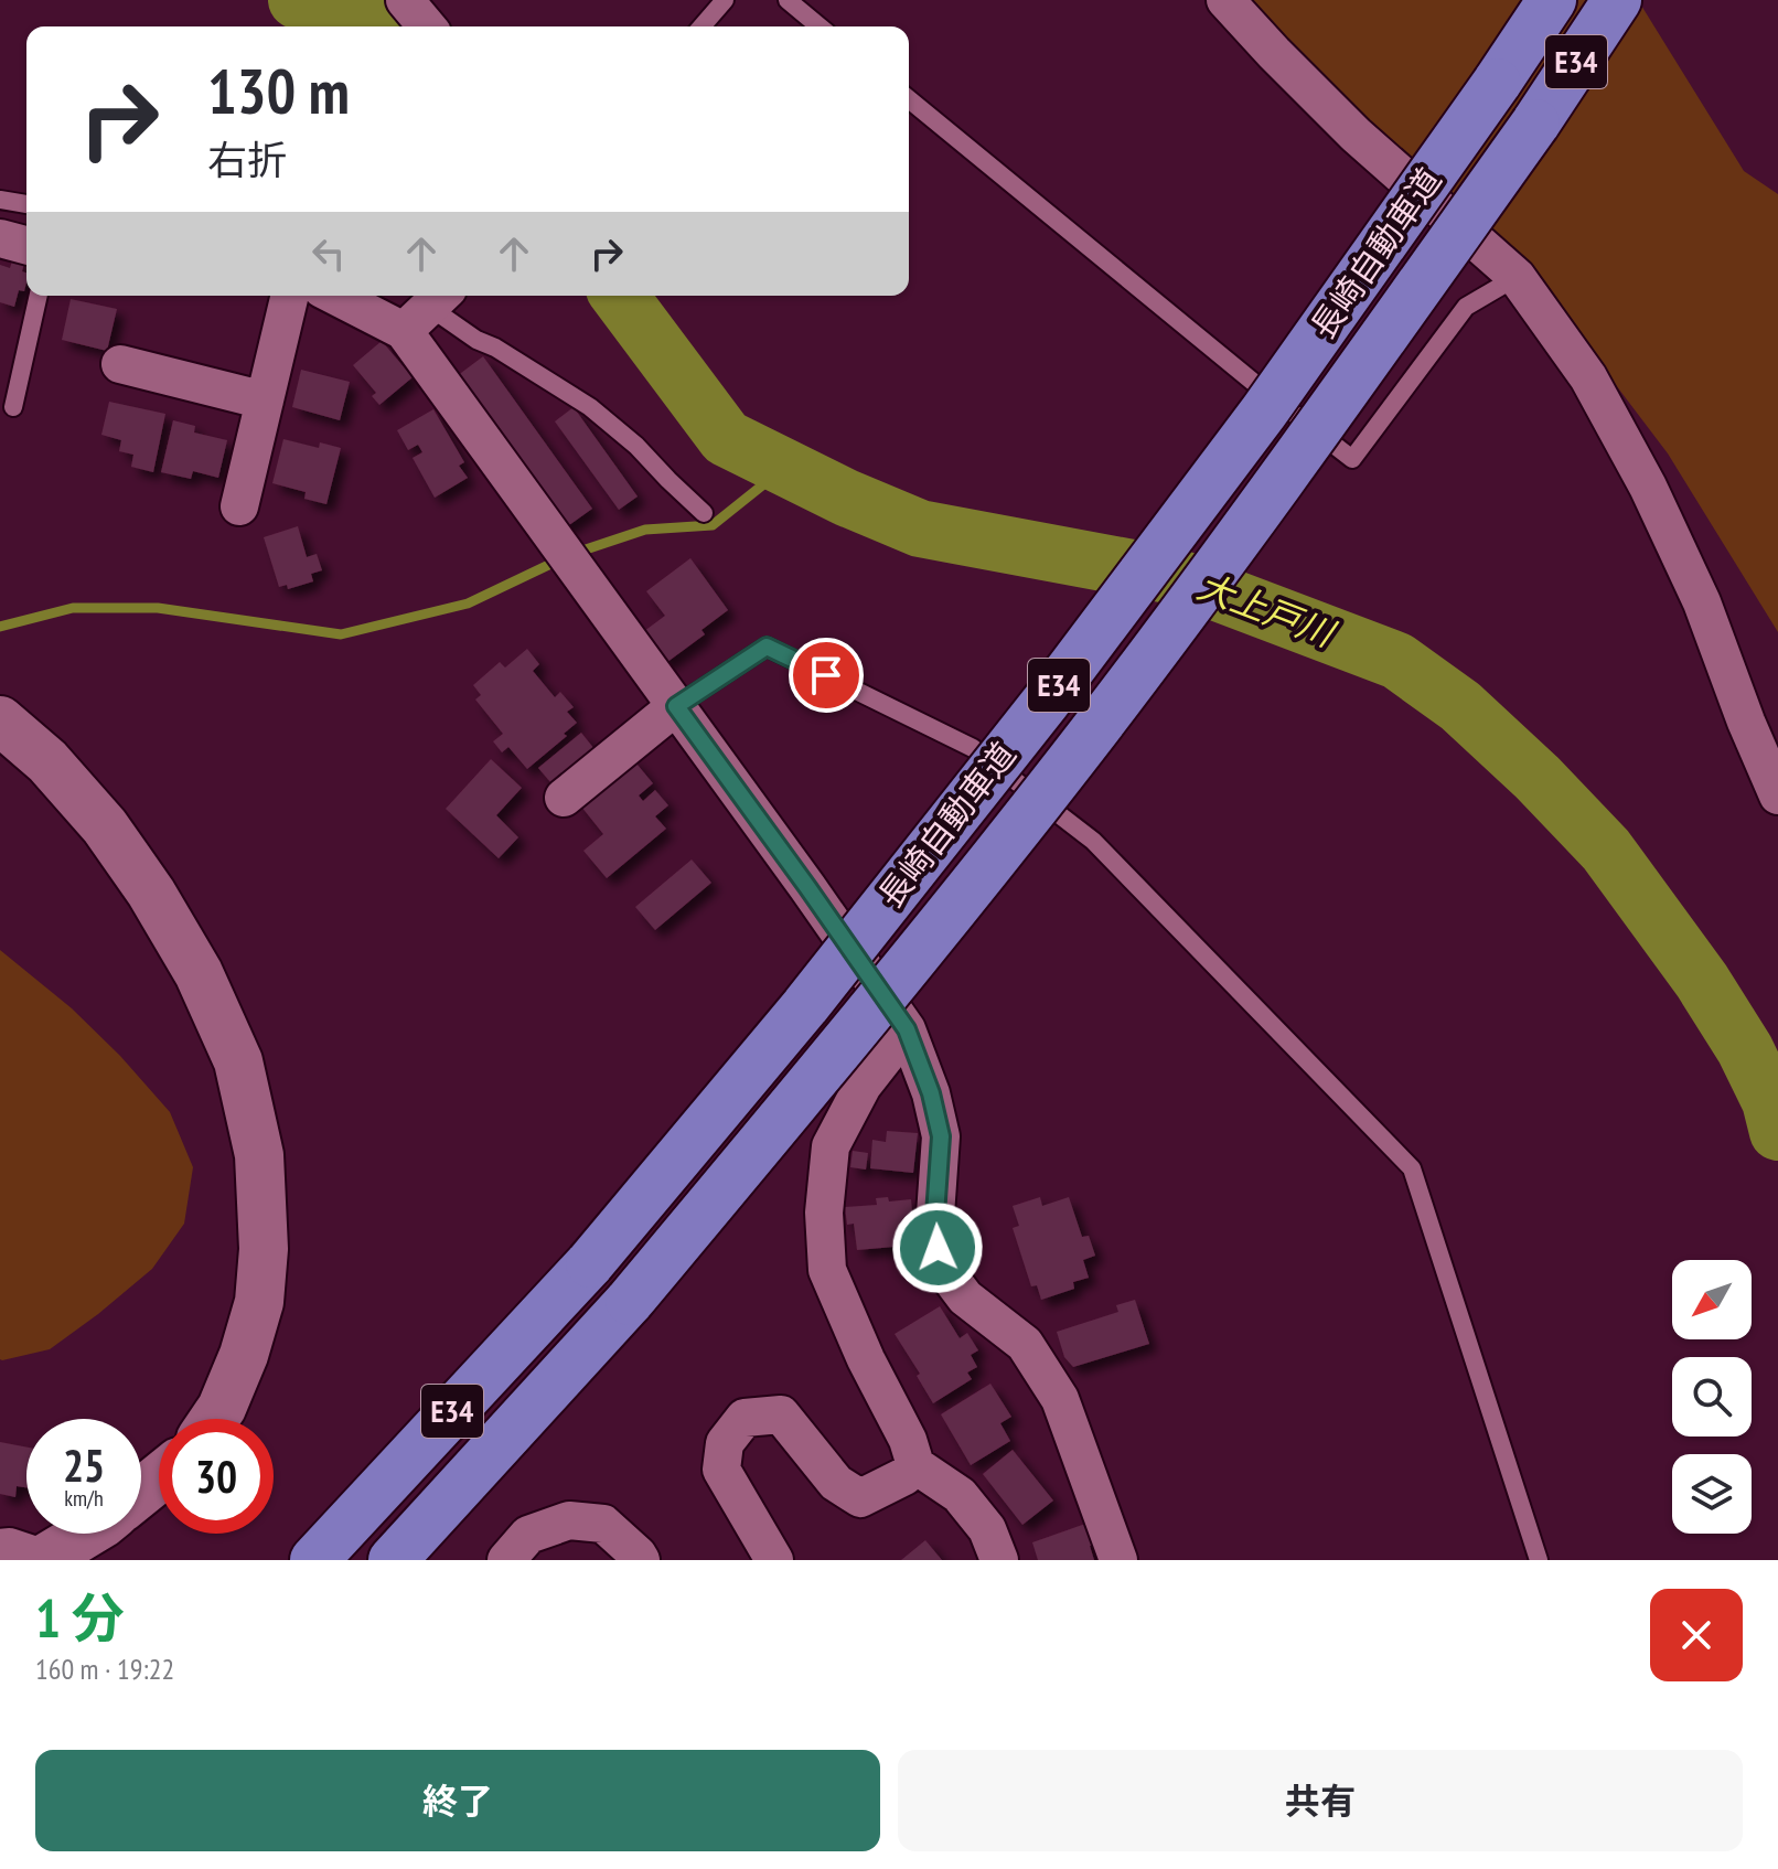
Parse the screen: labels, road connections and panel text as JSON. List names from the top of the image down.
{
  "streets": {
    "highway": ["E34", "長崎自動車道"]
  },
  "water": ["大上戸川"],
  "north": "bottom left",
  "page": {
    "turn": ["130 m", "右折"],
    "speed": "25 km/h",
    "limit": "30",
    "heading": ["1 分", "160 m · 19:22"],
    "buttons": ["終了", "共有"]
  }
}
